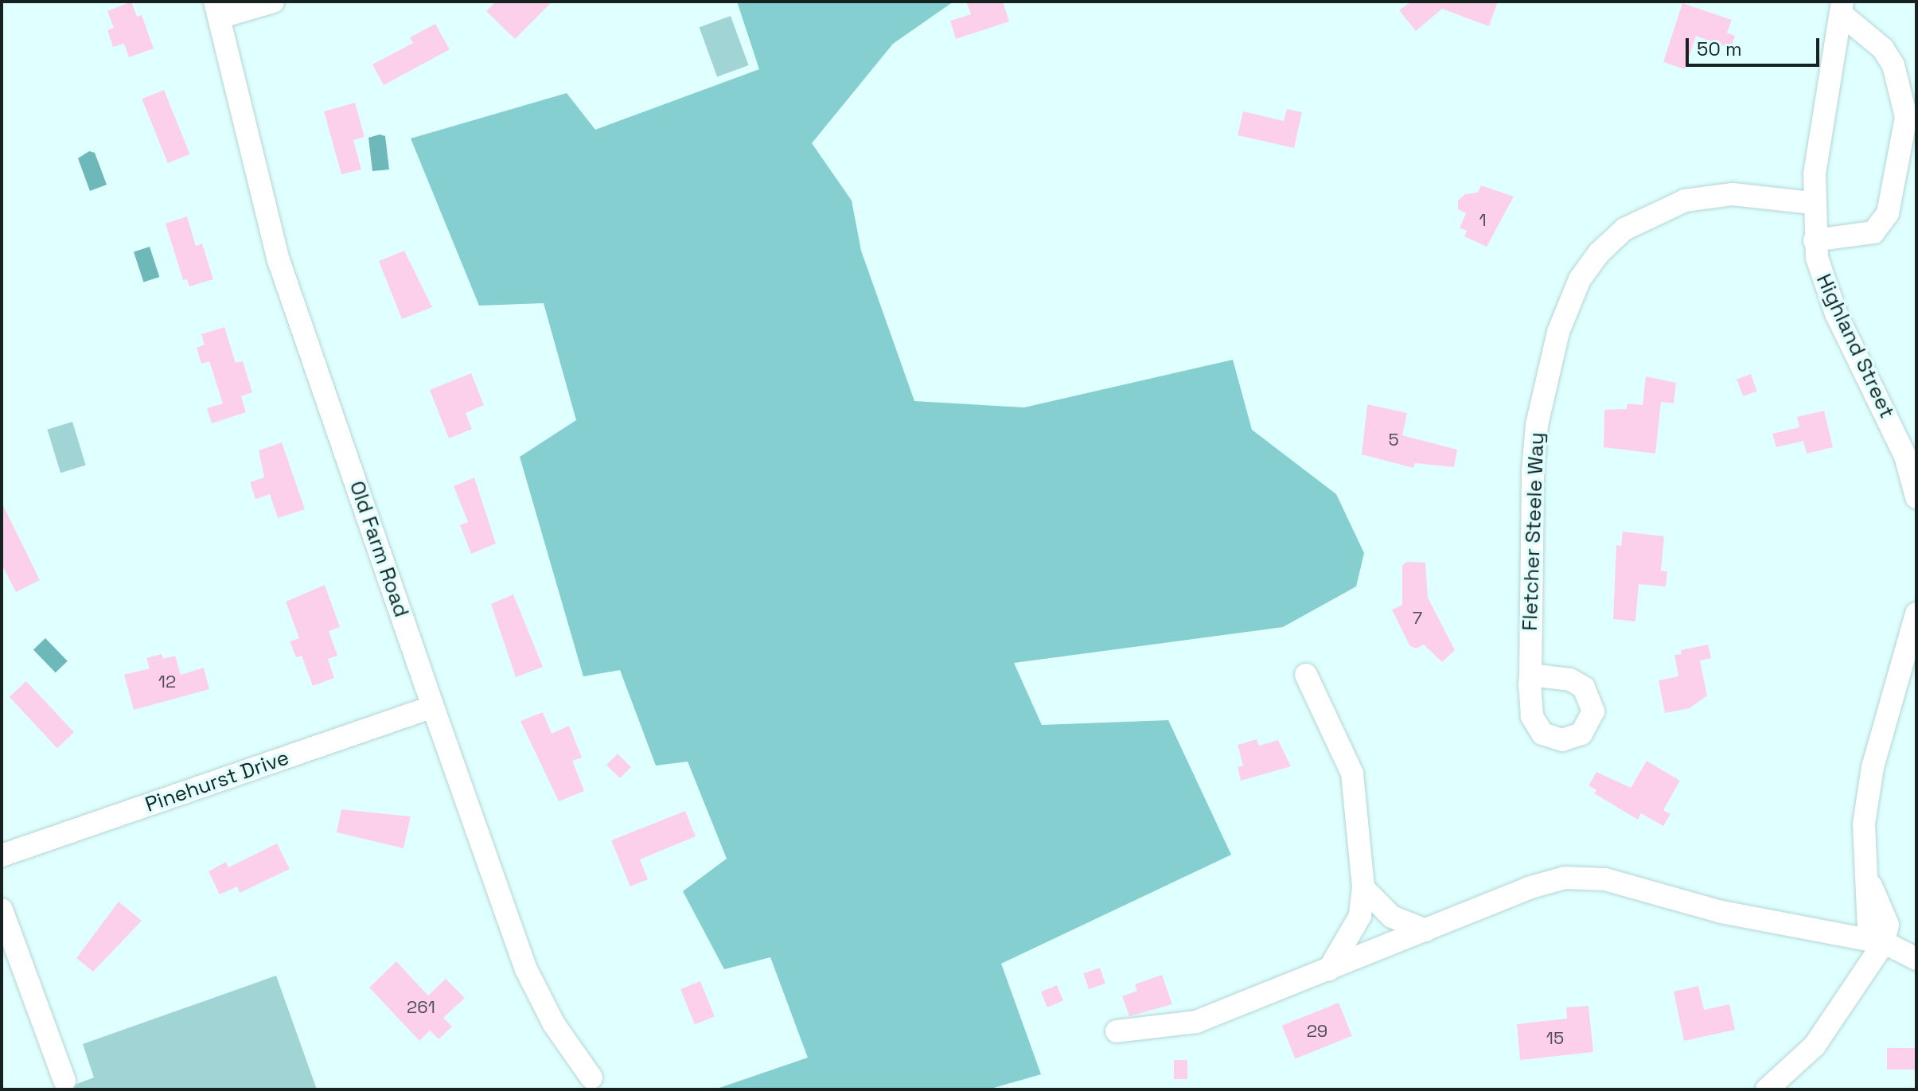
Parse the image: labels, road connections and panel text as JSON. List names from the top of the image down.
{
  "streets": {
    "street": [
      "Highland Street",
      "Fletcher Steele Way",
      "Old Farm Road",
      "Pinehurst Drive"
    ]
  },
  "crossings": [
    ["Highland Street", "Fletcher Steele Way"],
    ["Old Farm Road", "Pinehurst Drive"]
  ],
  "house_numbers": [
    "1",
    "5",
    "7",
    "12",
    "261",
    "29",
    "15"
  ],
  "scale_bar": "50 m"
}
